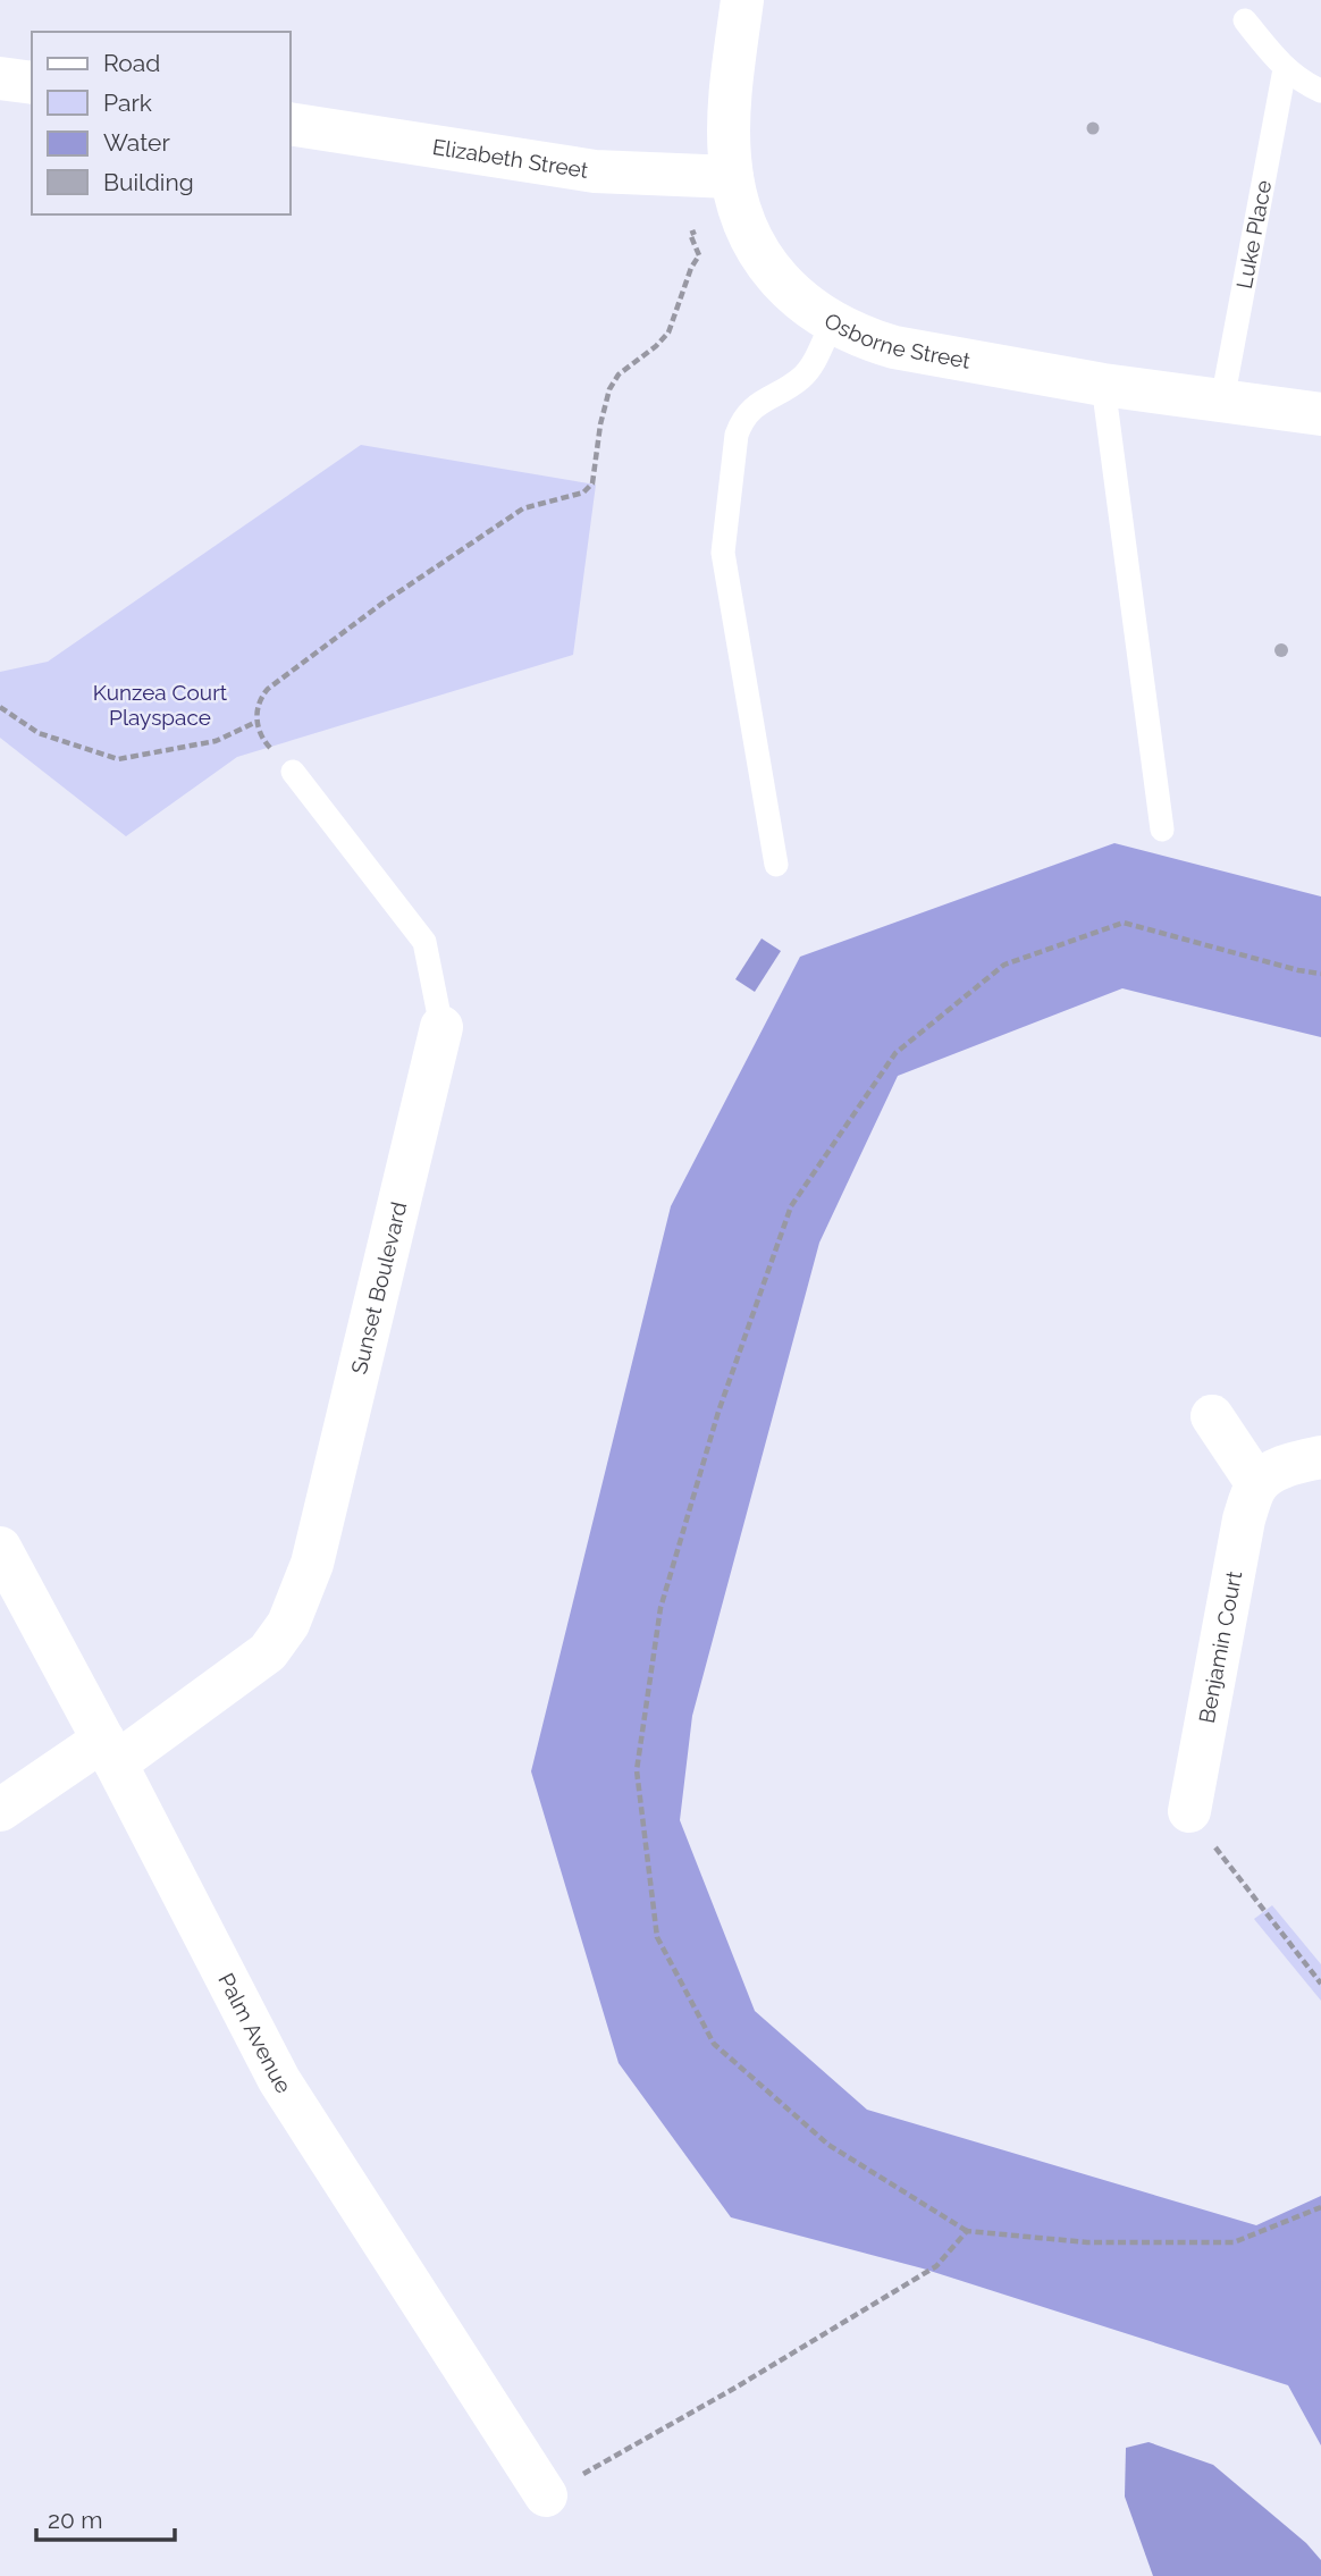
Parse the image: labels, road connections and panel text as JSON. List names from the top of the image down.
{
  "streets": {
    "street": [
      "Elizabeth Street",
      "Osborne Street",
      "Sunset Boulevard",
      "Benjamin Court",
      "Palm Avenue"
    ],
    "lane": ["Luke Place"]
  },
  "crossings": [
    ["Elizabeth Street", "Osborne Street"],
    ["Luke Place", "Osborne Street"],
    ["Sunset Boulevard", "Palm Avenue"]
  ],
  "parks": ["Kunzea Court Playspace"],
  "legend": [
    "Road",
    "Park",
    "Water",
    "Building"
  ],
  "scale_bar": "20 m"
}
